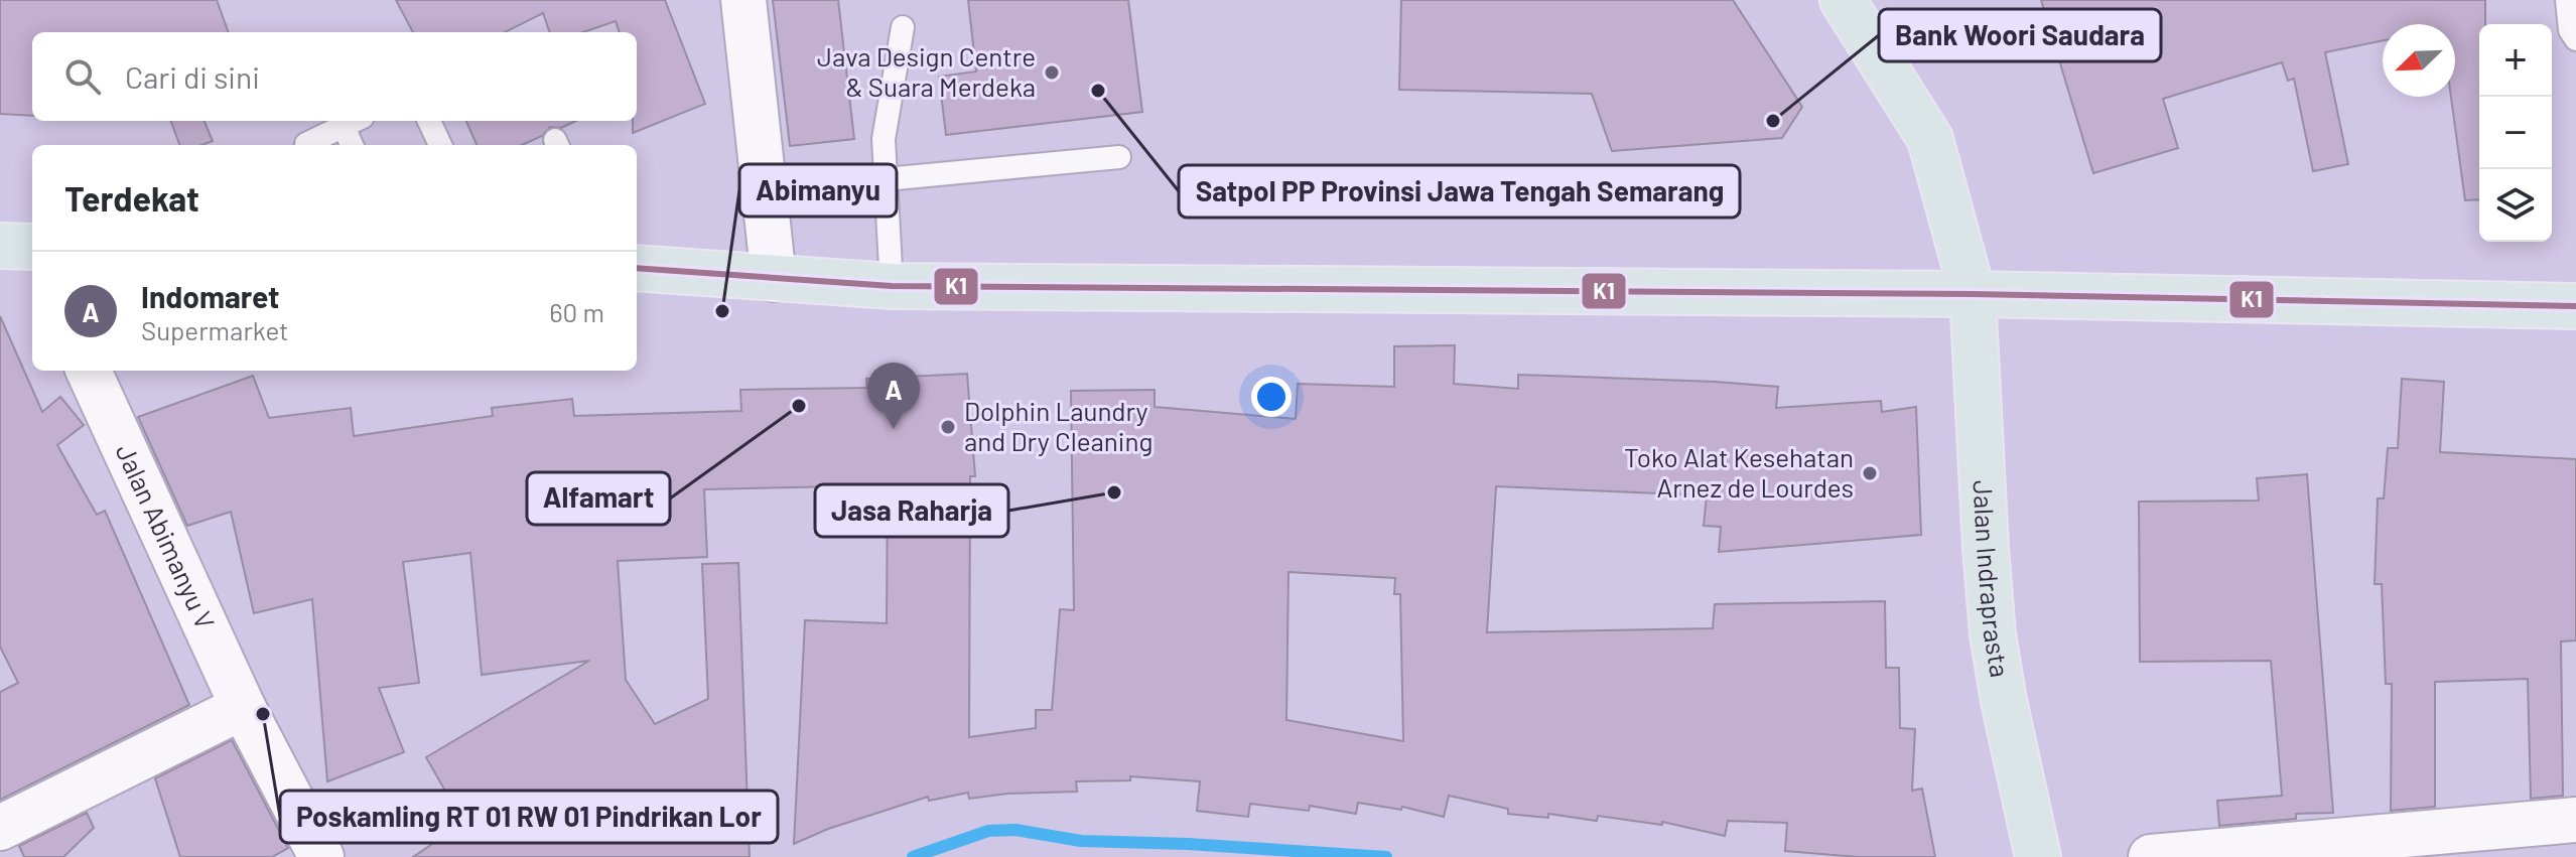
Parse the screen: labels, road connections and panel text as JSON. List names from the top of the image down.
{
  "streets": {
    "main road": ["Jalan Indraprasta"],
    "street": ["Jalan Abimanyu V"]
  },
  "places": [
    "Java Design Centre & Suara Merdeka",
    "Satpol PP Provinsi Jawa Tengah Semarang",
    "Bank Woori Saudara",
    "Abimanyu",
    "Alfamart",
    "Dolphin Laundry and Dry Cleaning",
    "Toko Alat Kesehatan Arnez de Lourdes",
    "Jasa Raharja",
    "Poskamling RT 01 RW 01 Pindrikan Lor"
  ],
  "lines": ["transit line K1"],
  "north": "bottom left",
  "page": {
    "map_buttons": ["+", "−"],
    "search": "Cari di sini",
    "heading": "Terdekat",
    "list": [
      {
        "mark": "A",
        "name": "Indomaret",
        "note": "Supermarket",
        "value": "60 m"
      }
    ],
    "pins": "A"
  }
}
